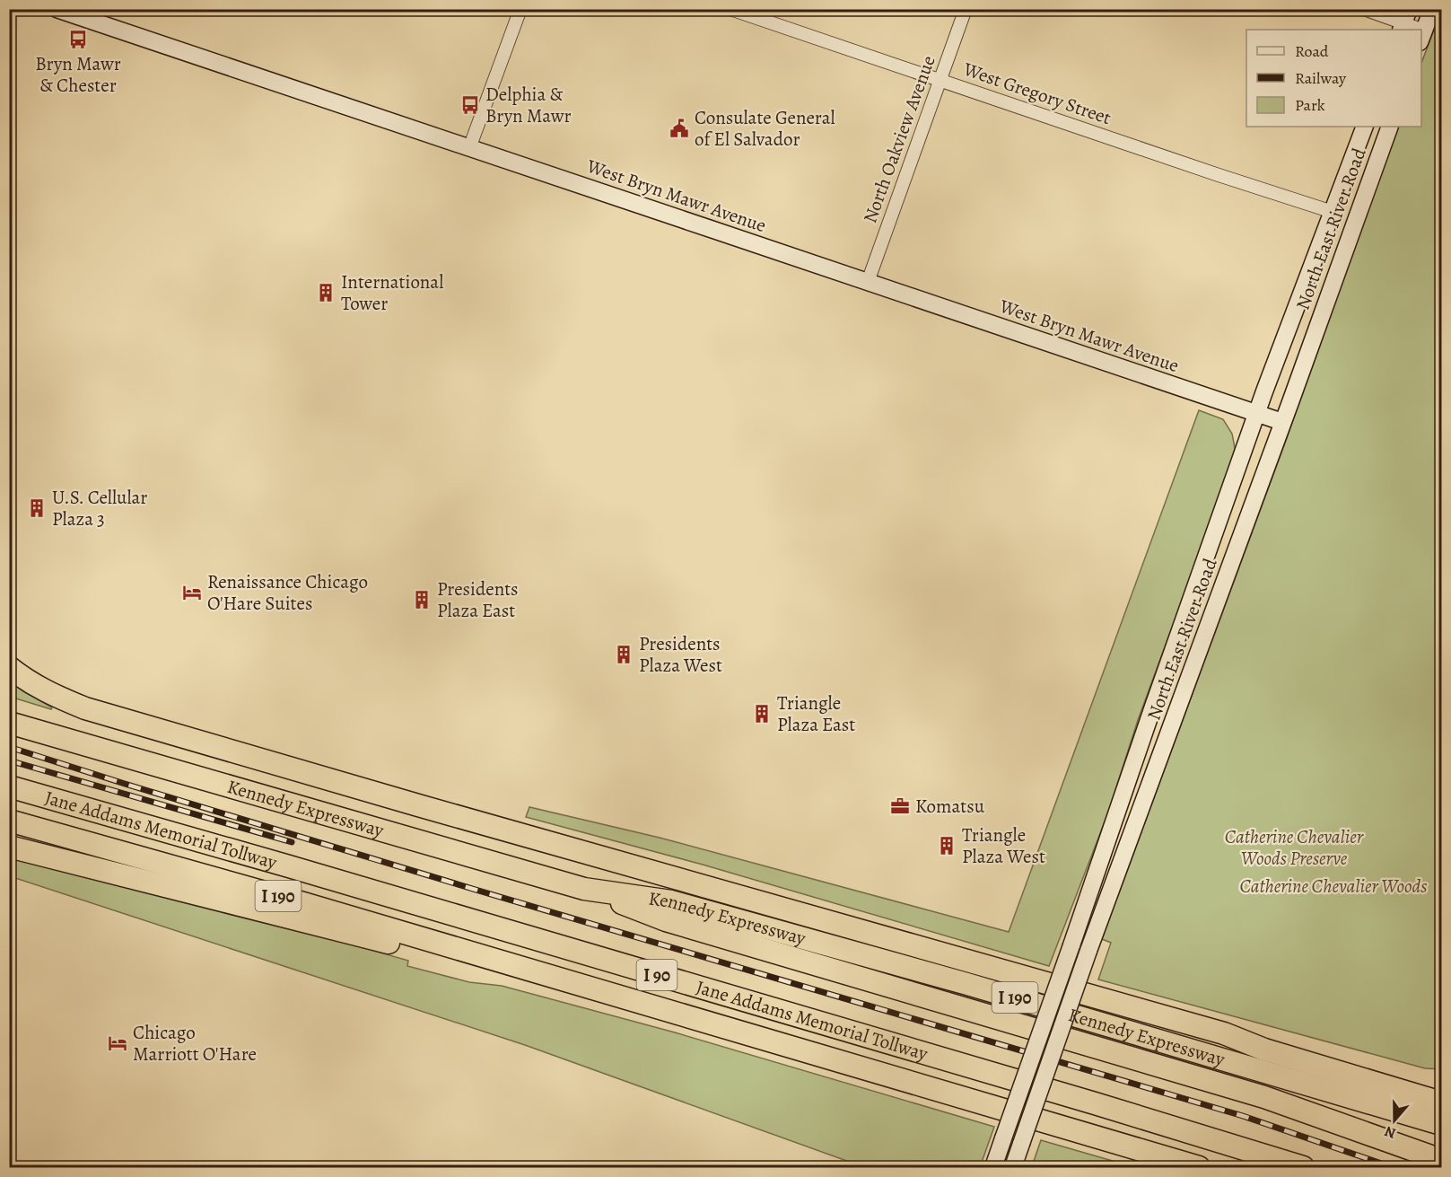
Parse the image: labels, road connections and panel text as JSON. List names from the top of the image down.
{
  "streets": {
    "highway": [
      "Kennedy Expressway",
      "Jane Addams Memorial Tollway",
      "I 190",
      "I 90"
    ],
    "main road": ["West Bryn Mawr Avenue", "North East River Road"],
    "street": ["West Gregory Street", "North Oakview Avenue"]
  },
  "crossings": [
    ["West Gregory Street", "North Oakview Avenue"],
    ["West Gregory Street", "North East River Road"],
    ["North Oakview Avenue", "West Bryn Mawr Avenue"],
    ["West Bryn Mawr Avenue", "North East River Road"]
  ],
  "parks": ["Catherine Chevalier Woods Preserve", "Catherine Chevalier Woods"],
  "places": {
    "bus stop": ["Bryn Mawr & Chester", "Delphia & Bryn Mawr"],
    "public building": ["Consulate General of El Salvador"],
    "building": [
      "International Tower",
      "U.S. Cellular Plaza 3",
      "Presidents Plaza East",
      "Presidents Plaza West",
      "Triangle Plaza East",
      "Triangle Plaza West"
    ],
    "hotel": ["Renaissance Chicago O'Hare Suites", "Chicago Marriott O'Hare"],
    "office": ["Komatsu"]
  },
  "legend": ["Road", "Railway", "Park"],
  "north": "bottom"
}
